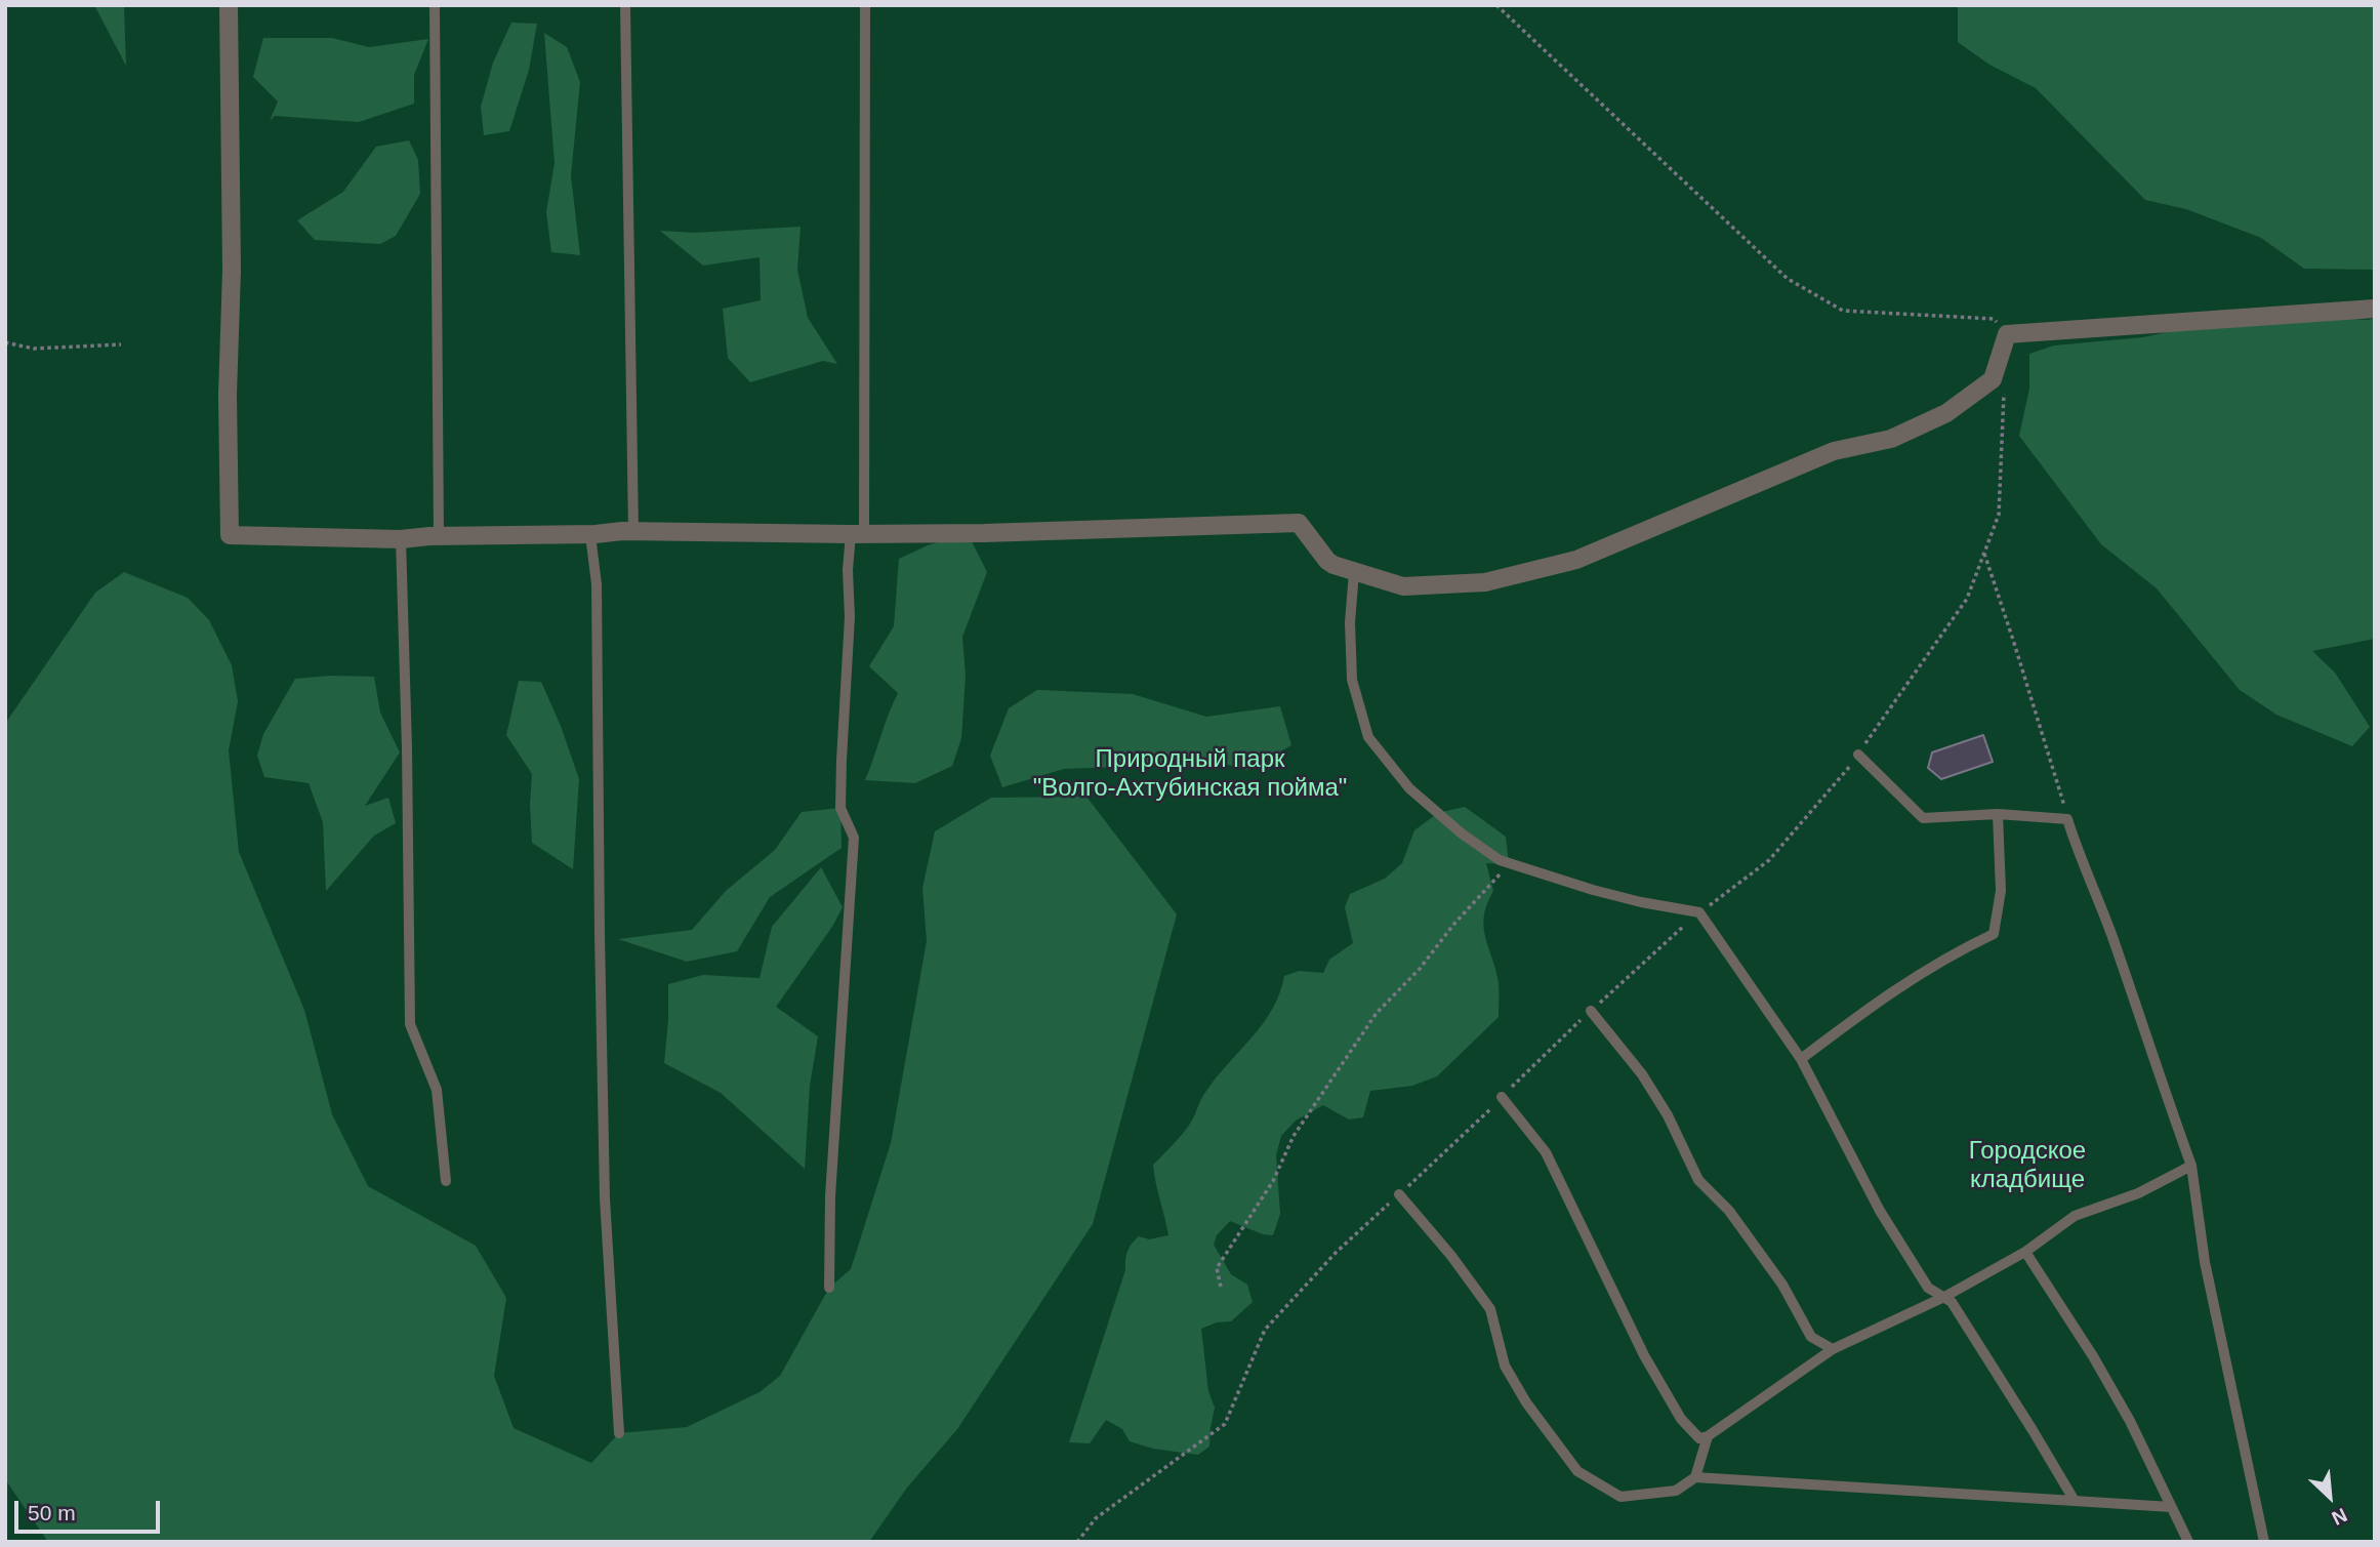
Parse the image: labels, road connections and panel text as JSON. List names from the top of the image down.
{
  "parks": ["Природный парк \"Волго-Ахтубинская пойма\"", "Городское кладбище"],
  "scale_bar": "50 m",
  "north": "bottom right"
}
